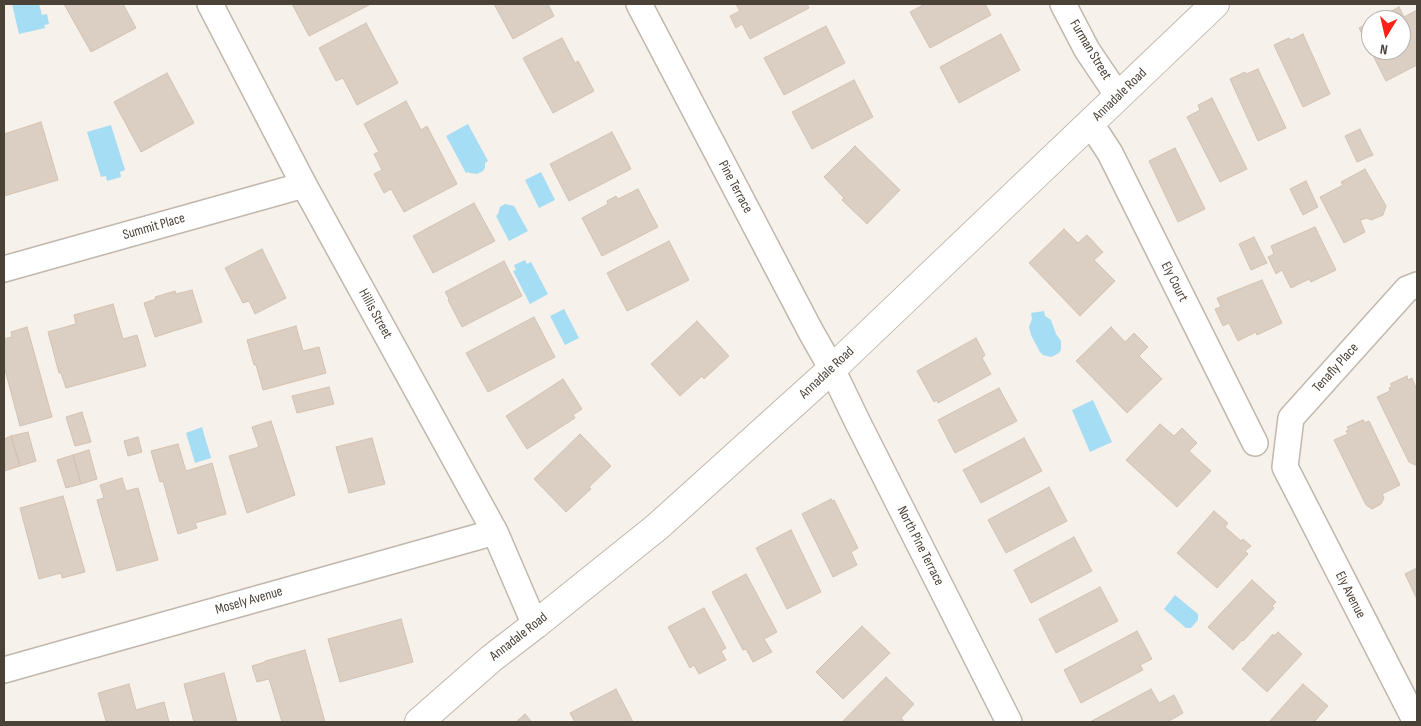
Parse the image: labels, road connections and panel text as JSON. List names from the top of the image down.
{
  "streets": {
    "street": [
      "Furman Street",
      "Annadale Road",
      "Pine Terrace",
      "Summit Place",
      "Ely Court",
      "Hillis Street",
      "Tenafly Place",
      "North Pine Terrace",
      "Ely Avenue",
      "Mosely Avenue"
    ]
  },
  "crossings": [
    ["Furman Street", "Annadale Road"],
    ["Annadale Road", "Pine Terrace"],
    ["Annadale Road", "Ely Court"],
    ["Annadale Road", "Hillis Street"],
    ["Annadale Road", "North Pine Terrace"],
    ["Pine Terrace", "North Pine Terrace"],
    ["Summit Place", "Hillis Street"],
    ["Hillis Street", "Mosely Avenue"],
    ["Tenafly Place", "Ely Avenue"]
  ],
  "north": "bottom"
}
